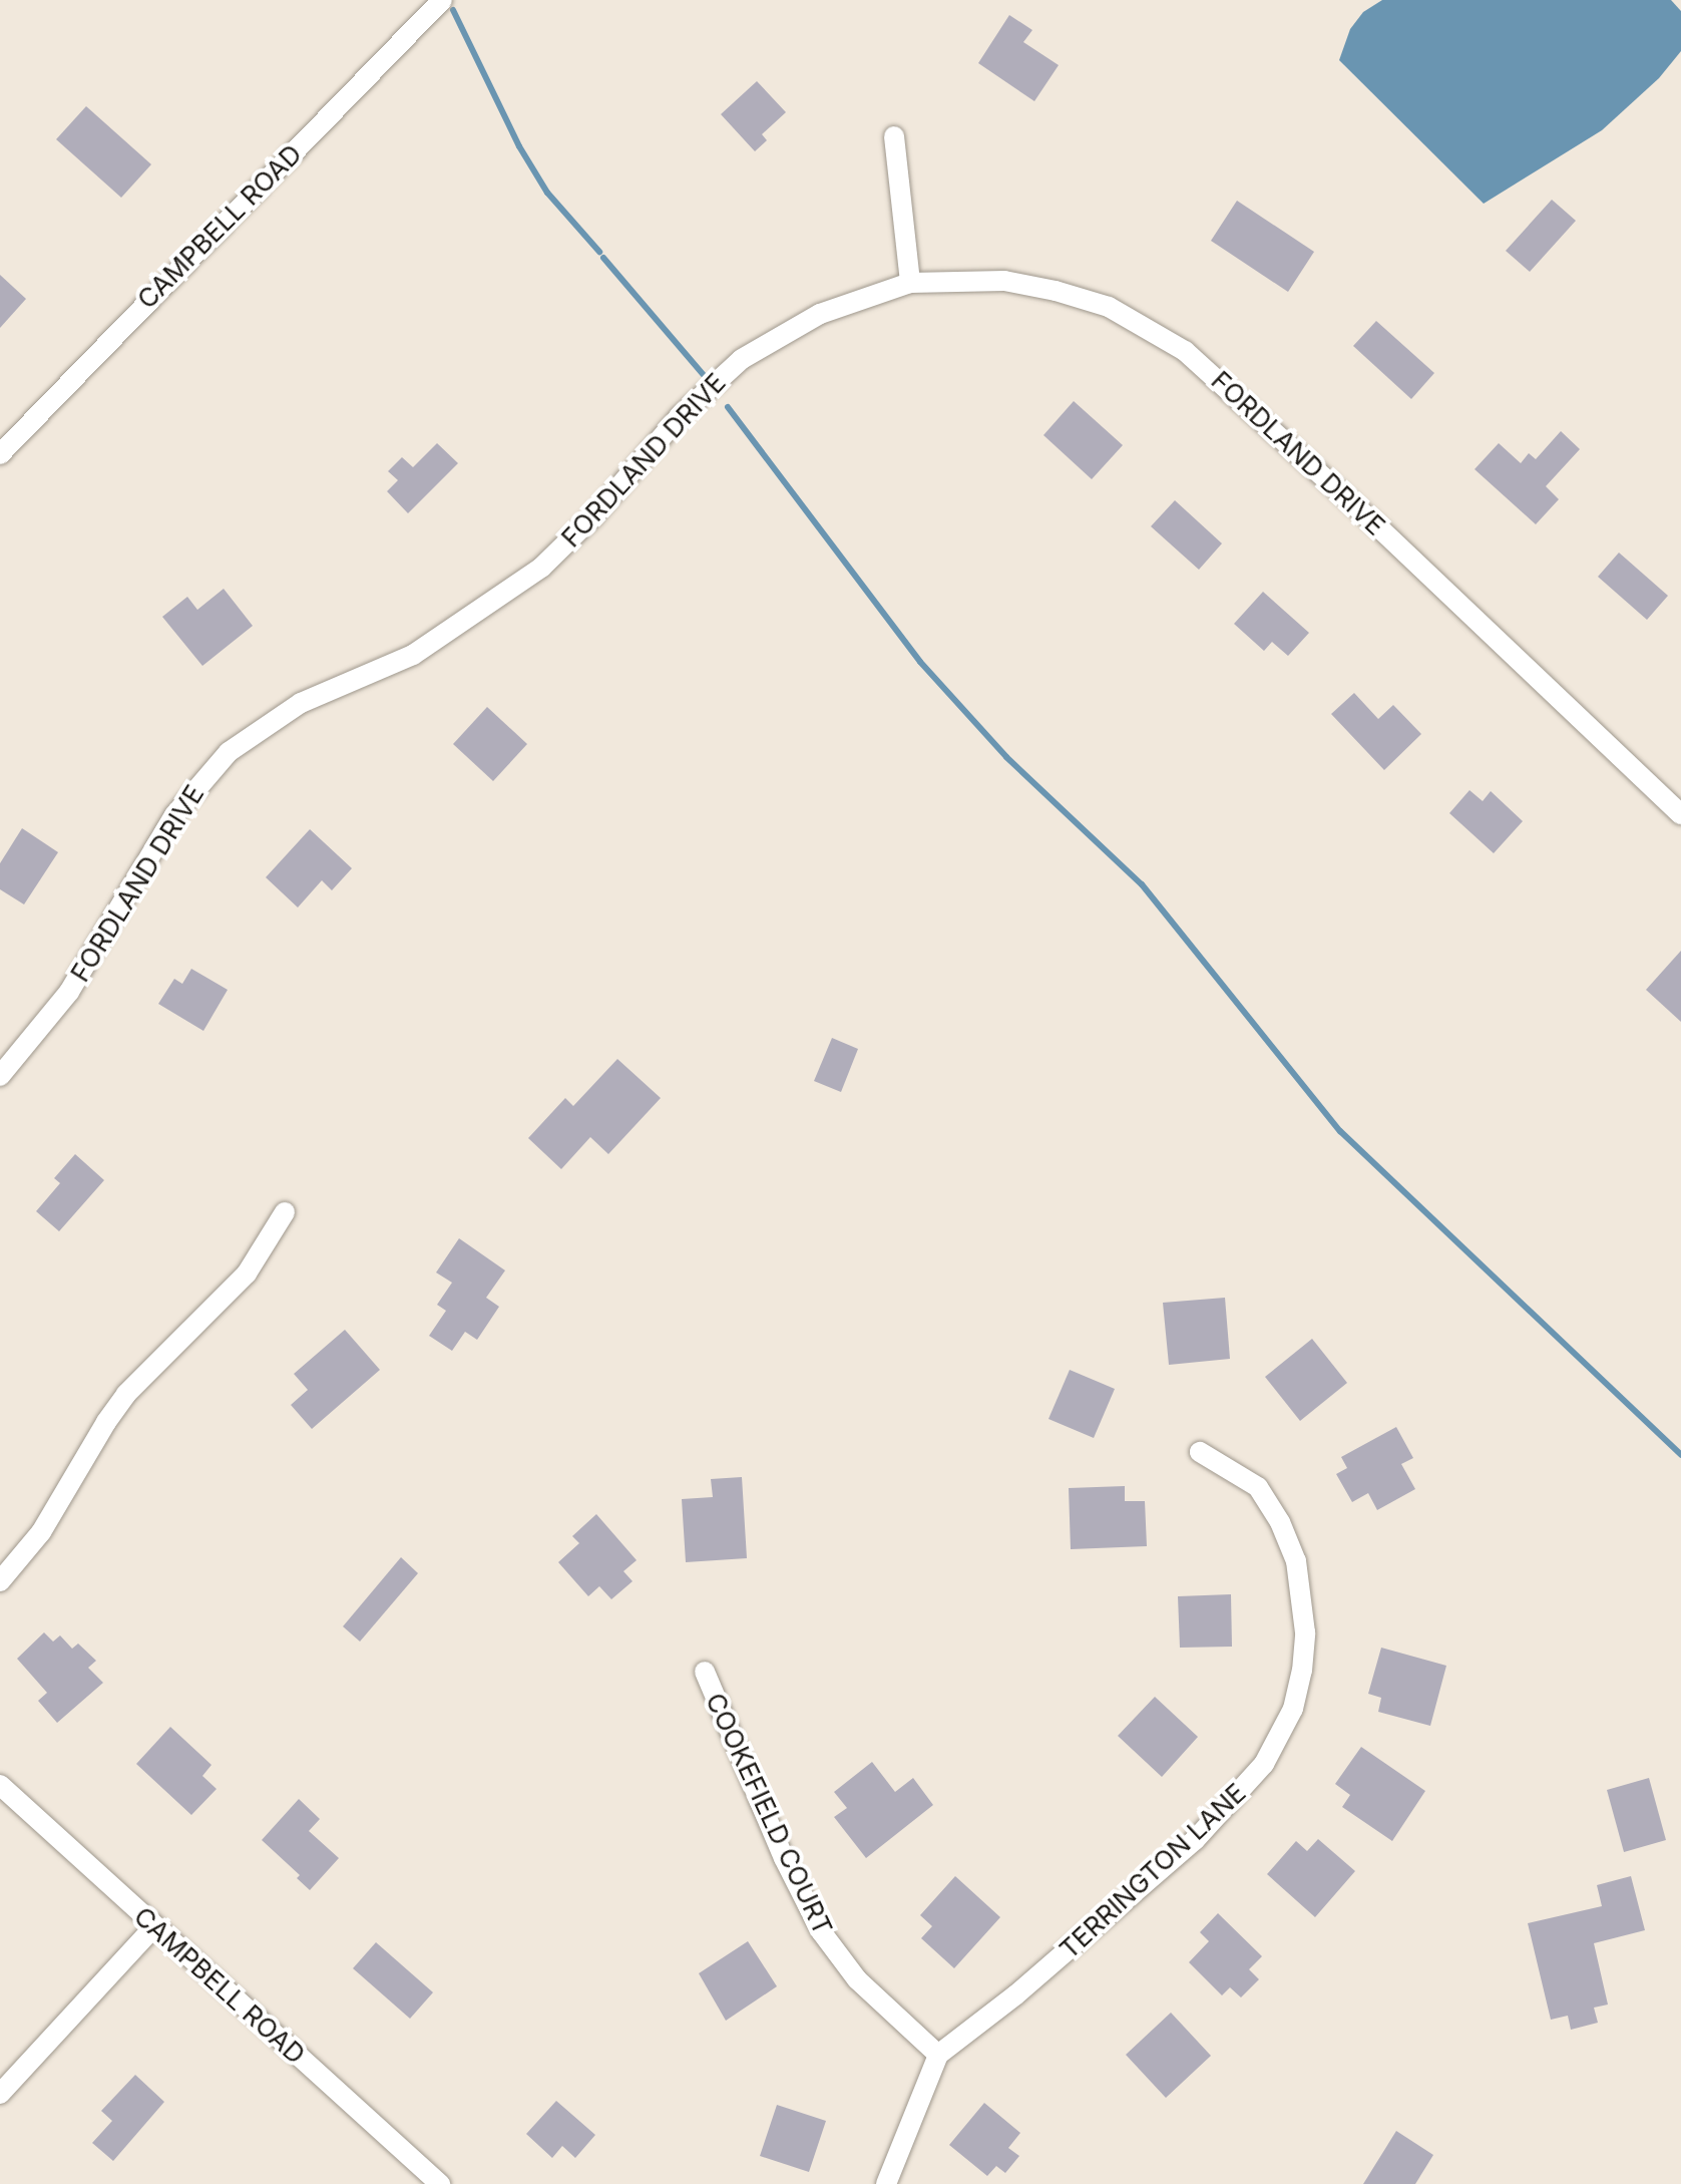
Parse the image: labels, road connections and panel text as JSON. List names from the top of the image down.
{
  "streets": {
    "street": [
      "CAMPBELL ROAD",
      "FORDLAND DRIVE",
      "COOKEFIELD COURT",
      "TERRINGTON LANE"
    ]
  },
  "crossings": [
    ["COOKEFIELD COURT", "TERRINGTON LANE"]
  ]
}
